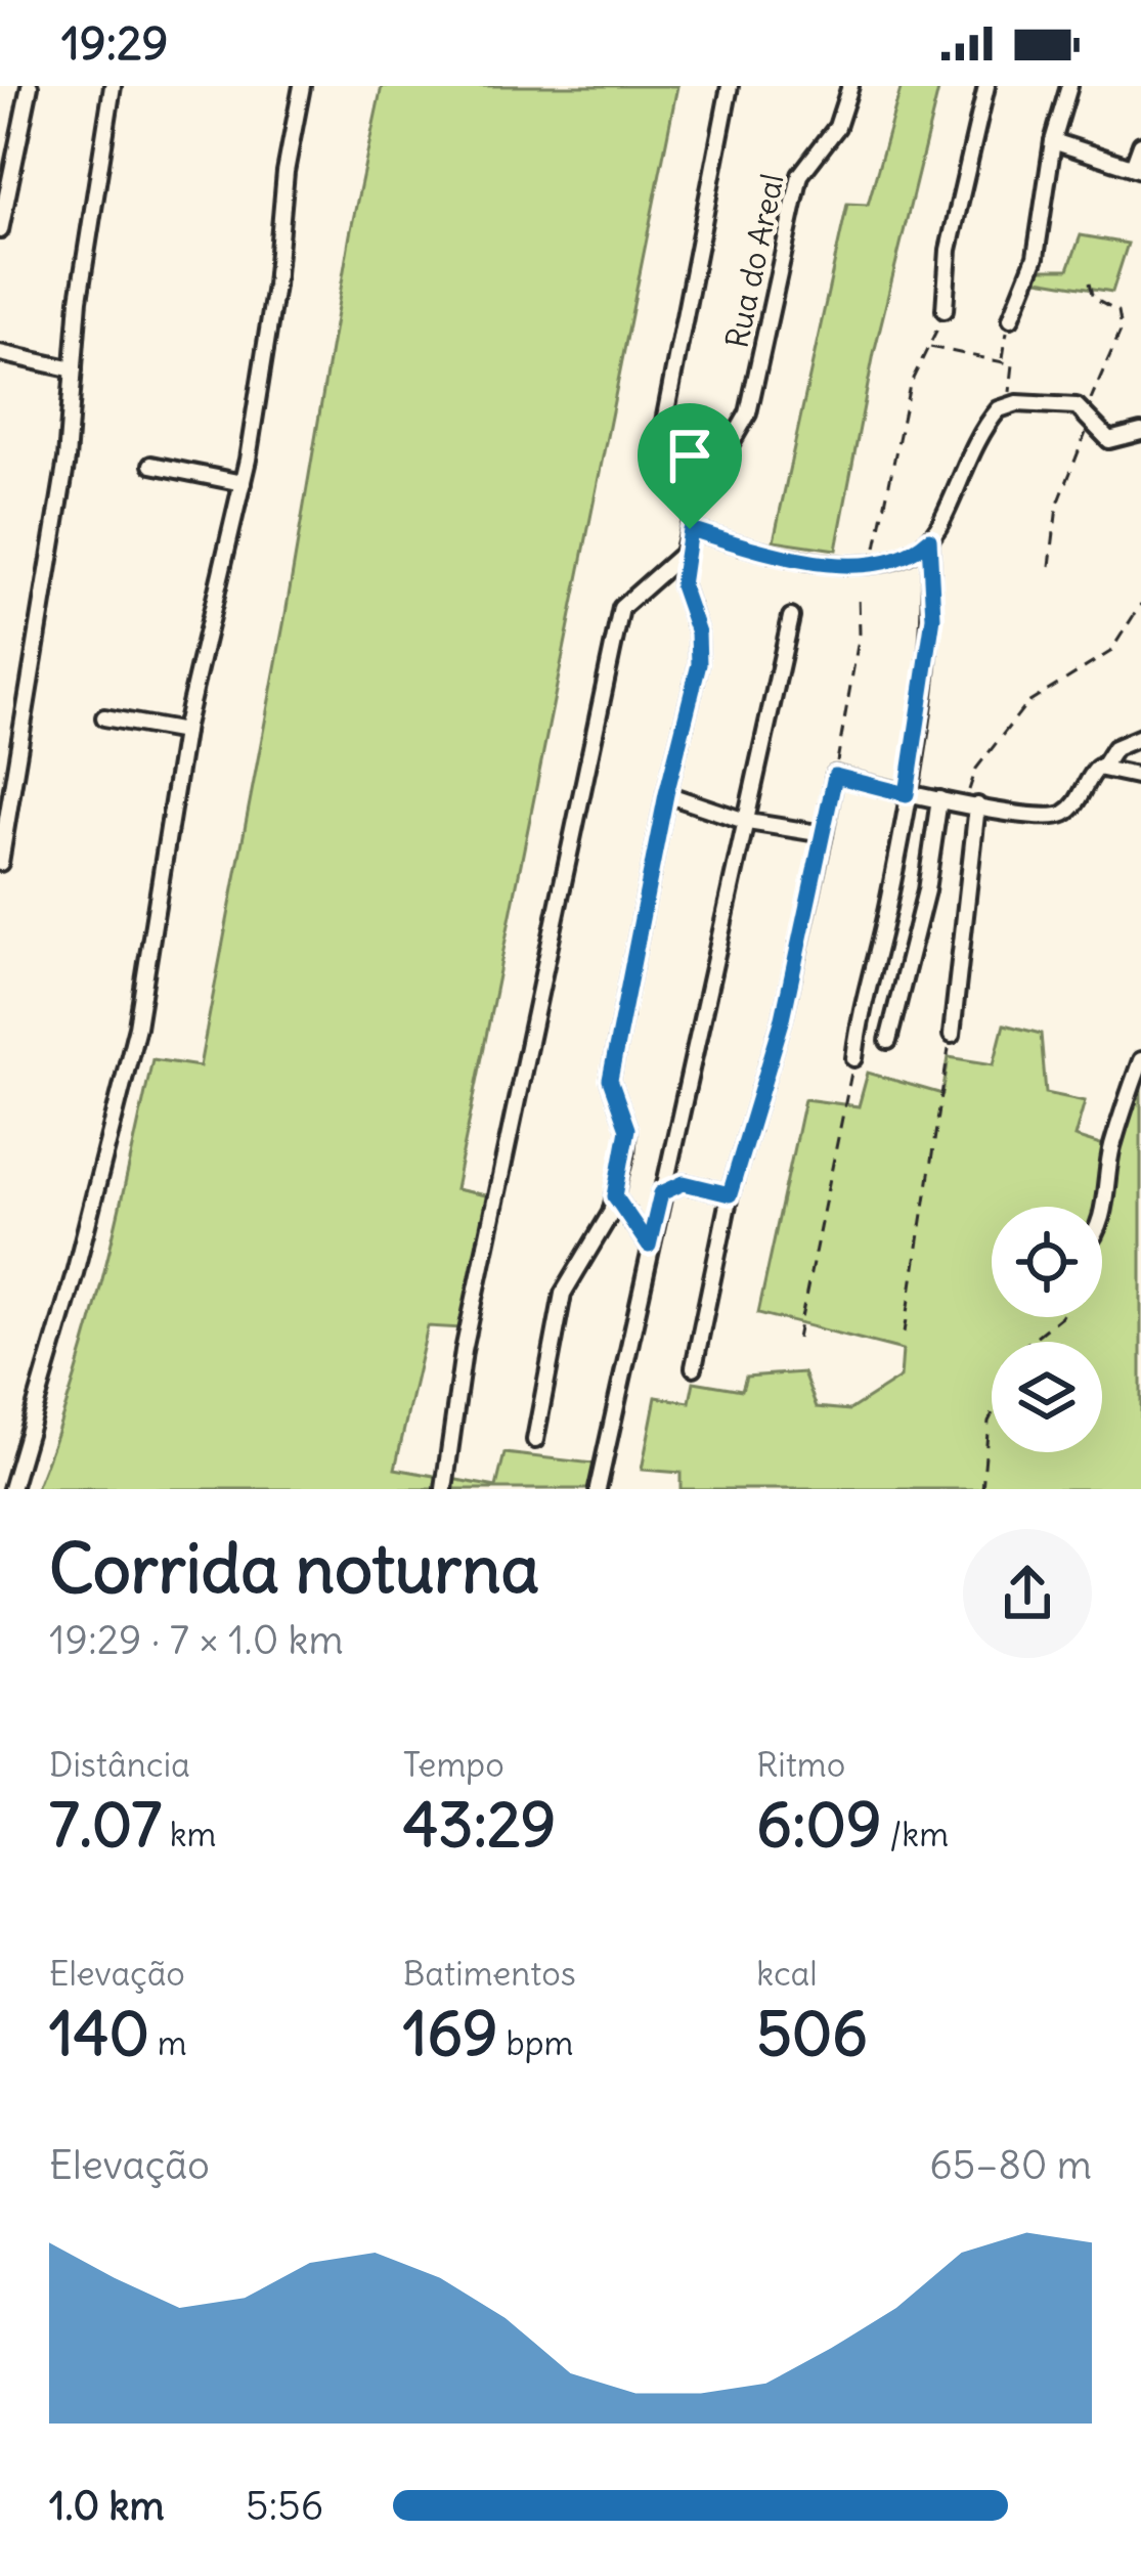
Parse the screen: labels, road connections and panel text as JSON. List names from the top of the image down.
{
  "streets": {
    "street": ["Rua do Areal"]
  },
  "page": {
    "status": "19:29",
    "heading": ["Corrida noturna", "19:29 · 7 × 1.0 km"],
    "stats": [
      ["Distância", "7.07 km"],
      ["Tempo", "43:29"],
      ["Ritmo", "6:09 /km"],
      ["Elevação", "140 m"],
      ["Batimentos", "169 bpm"],
      ["kcal", "506"]
    ],
    "chart": ["Elevação", "65–80 m"],
    "list": [
      {
        "name": "1.0 km",
        "note": "5:56"
      }
    ]
  }
}
